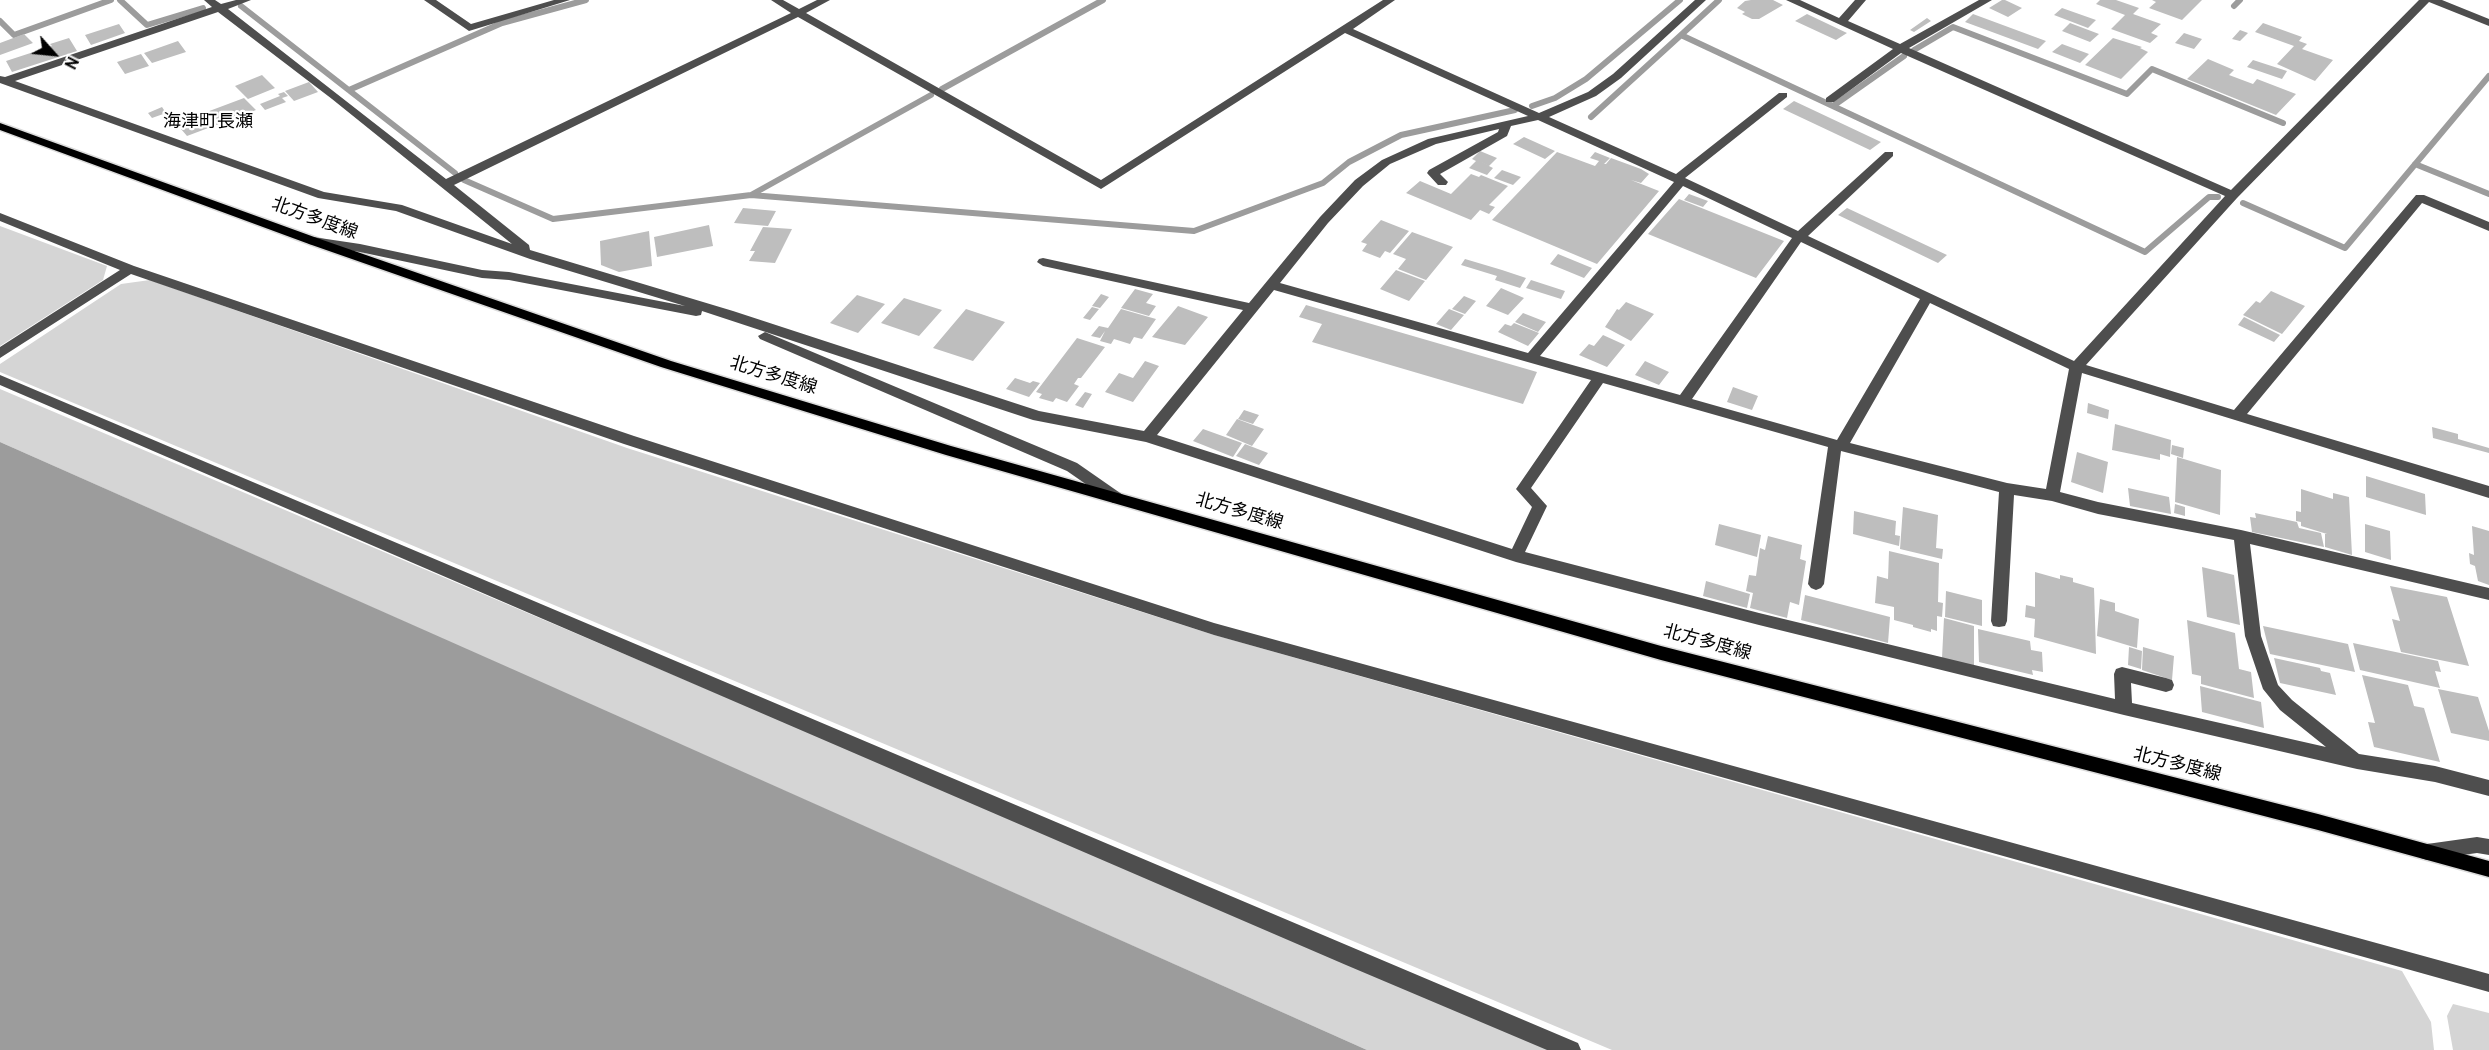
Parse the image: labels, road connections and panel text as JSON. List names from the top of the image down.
{
  "streets": {
    "main road": ["北方多度線"]
  },
  "districts": ["海津町長瀬"],
  "north": "bottom right"
}
